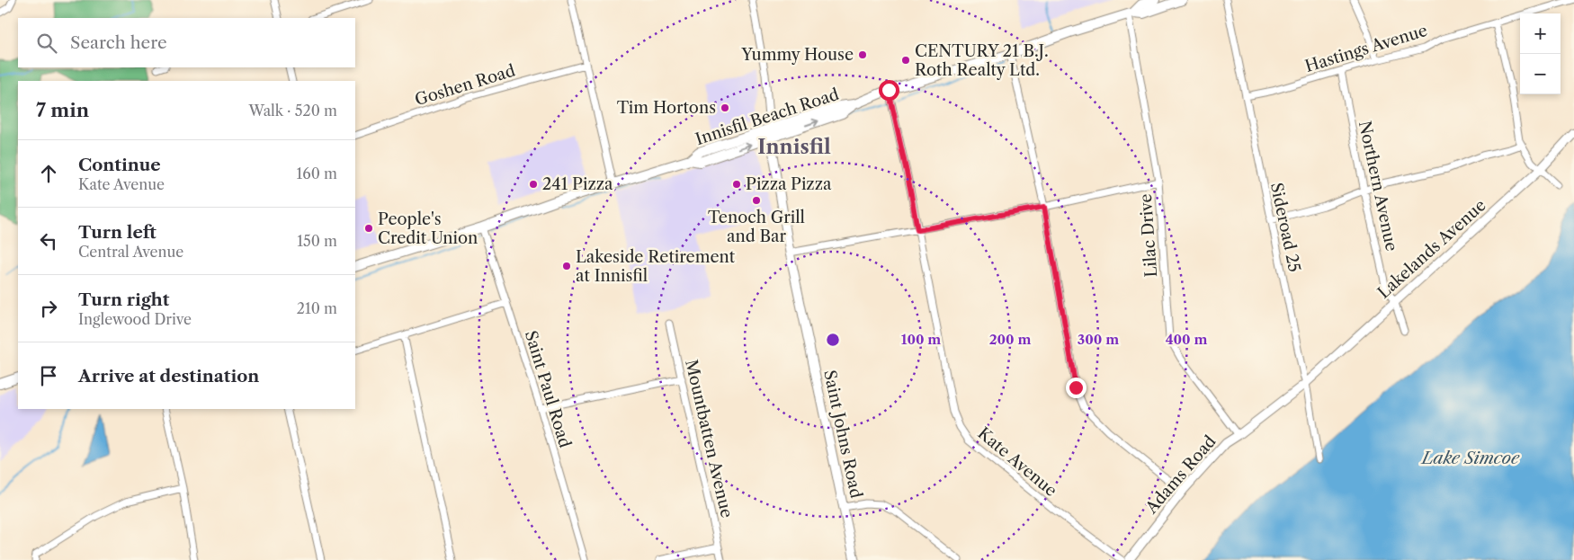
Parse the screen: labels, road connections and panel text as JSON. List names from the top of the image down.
{
  "streets": {
    "main road": ["Innisfil Beach Road"],
    "street": [
      "Hastings Avenue",
      "Goshen Road",
      "Northern Avenue",
      "Sideroad 25",
      "Lilac Drive",
      "Lakelands Avenue",
      "Saint Paul Road",
      "Saint Johns Road",
      "Mountbatten Avenue",
      "Kate Avenue",
      "Adams Road"
    ]
  },
  "crossings": [
    ["Hastings Avenue", "Northern Avenue"],
    ["Hastings Avenue", "Sideroad 25"],
    ["Innisfil Beach Road", "Lilac Drive"],
    ["Innisfil Beach Road", "Saint Paul Road"],
    ["Innisfil Beach Road", "Saint Johns Road"],
    ["Innisfil Beach Road", "Kate Avenue"],
    ["Northern Avenue", "Lakelands Avenue"],
    ["Sideroad 25", "Lakelands Avenue"],
    ["Sideroad 25", "Adams Road"],
    ["Lilac Drive", "Adams Road"],
    ["Lakelands Avenue", "Adams Road"]
  ],
  "districts": ["Innisfil"],
  "water": ["Lake Simcoe"],
  "places": [
    "Yummy House",
    "CENTURY 21 B.J. Roth Realty Ltd.",
    "Tim Hortons",
    "241 Pizza",
    "Pizza Pizza",
    "Tenoch Grill and Bar",
    "People's Credit Union",
    "Lakeside Retirement at Innisfil"
  ],
  "page": {
    "map_buttons": ["+", "−"],
    "search": "Search here",
    "heading": ["7 min", "Walk · 520 m"],
    "list": [
      ["Continue", "Kate Avenue", "160 m"],
      ["Turn left", "Central Avenue", "150 m"],
      ["Turn right", "Inglewood Drive", "210 m"],
      "Arrive at destination"
    ]
  },
  "rings": [
    "100 m",
    "200 m",
    "300 m",
    "400 m"
  ]
}
